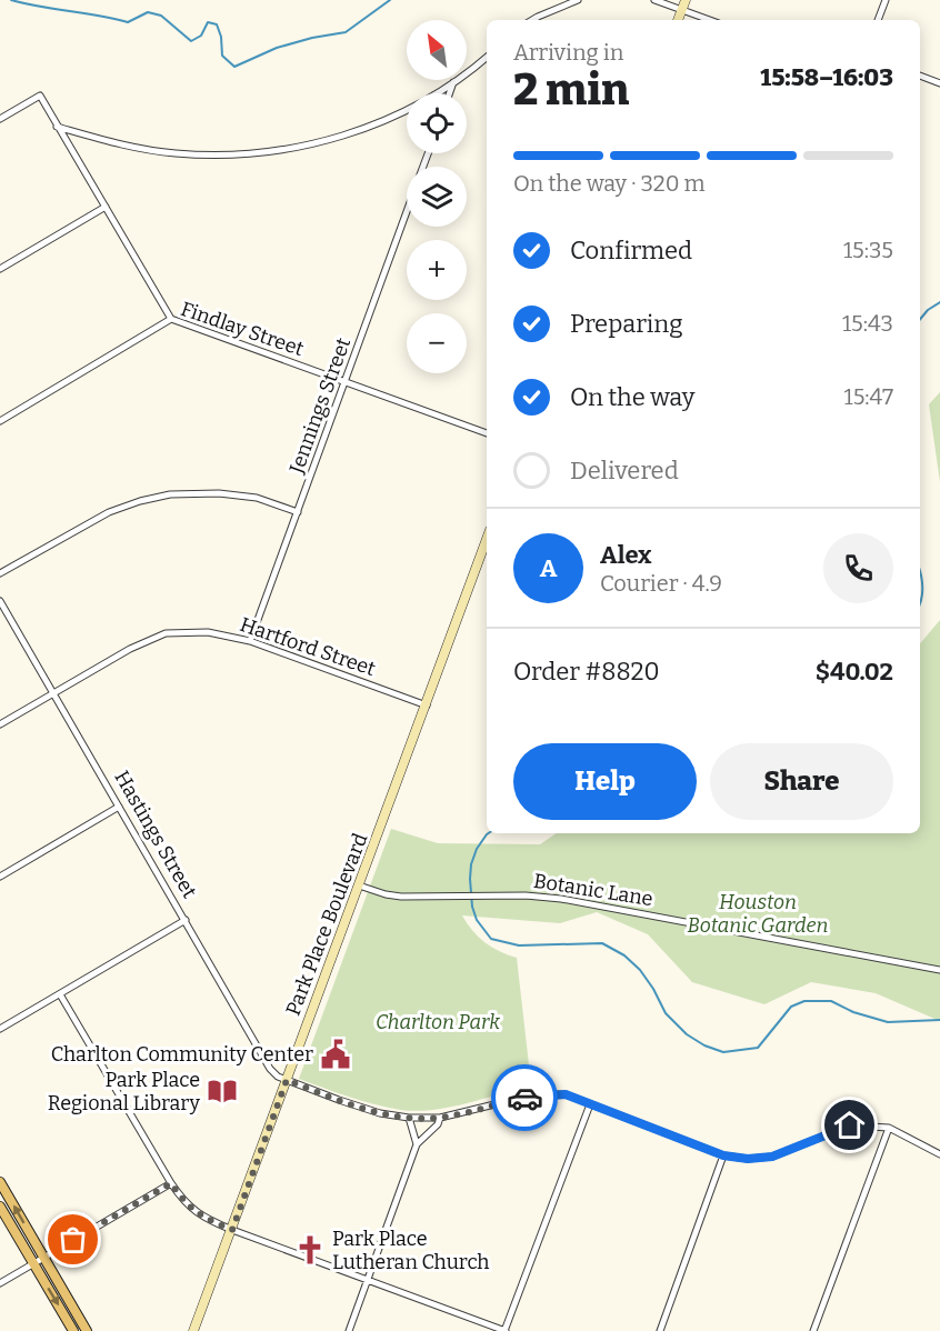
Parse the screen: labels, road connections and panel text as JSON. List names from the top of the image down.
{
  "streets": {
    "street": [
      "Findlay Street",
      "Jennings Street",
      "Hartford Street",
      "Hastings Street",
      "Botanic Lane",
      "Park Place Boulevard"
    ]
  },
  "crossings": [
    ["Findlay Street", "Jennings Street"],
    ["Jennings Street", "Hartford Street"],
    ["Hartford Street", "Hastings Street"],
    ["Hartford Street", "Park Place Boulevard"],
    ["Hastings Street", "Park Place Boulevard"],
    ["Botanic Lane", "Park Place Boulevard"]
  ],
  "parks": ["Houston Botanic Garden", "Charlton Park"],
  "places": {
    "public building": ["Charlton Community Center"],
    "library": ["Park Place Regional Library"],
    "church": ["Park Place Lutheran Church"]
  },
  "north": "top left",
  "page": {
    "map_buttons": ["+", "−"],
    "heading": ["2 min", "Arriving in", "15:58–16:03"],
    "panel": [
      "Alex",
      "Courier · 4.9",
      "Order #8820",
      "$40.02"
    ],
    "bar": "On the way · 320 m",
    "list": [
      ["Confirmed", "15:35"],
      ["Preparing", "15:43"],
      ["On the way", "15:47"],
      "Delivered"
    ],
    "round": "A",
    "buttons": ["Help", "Share"]
  }
}
